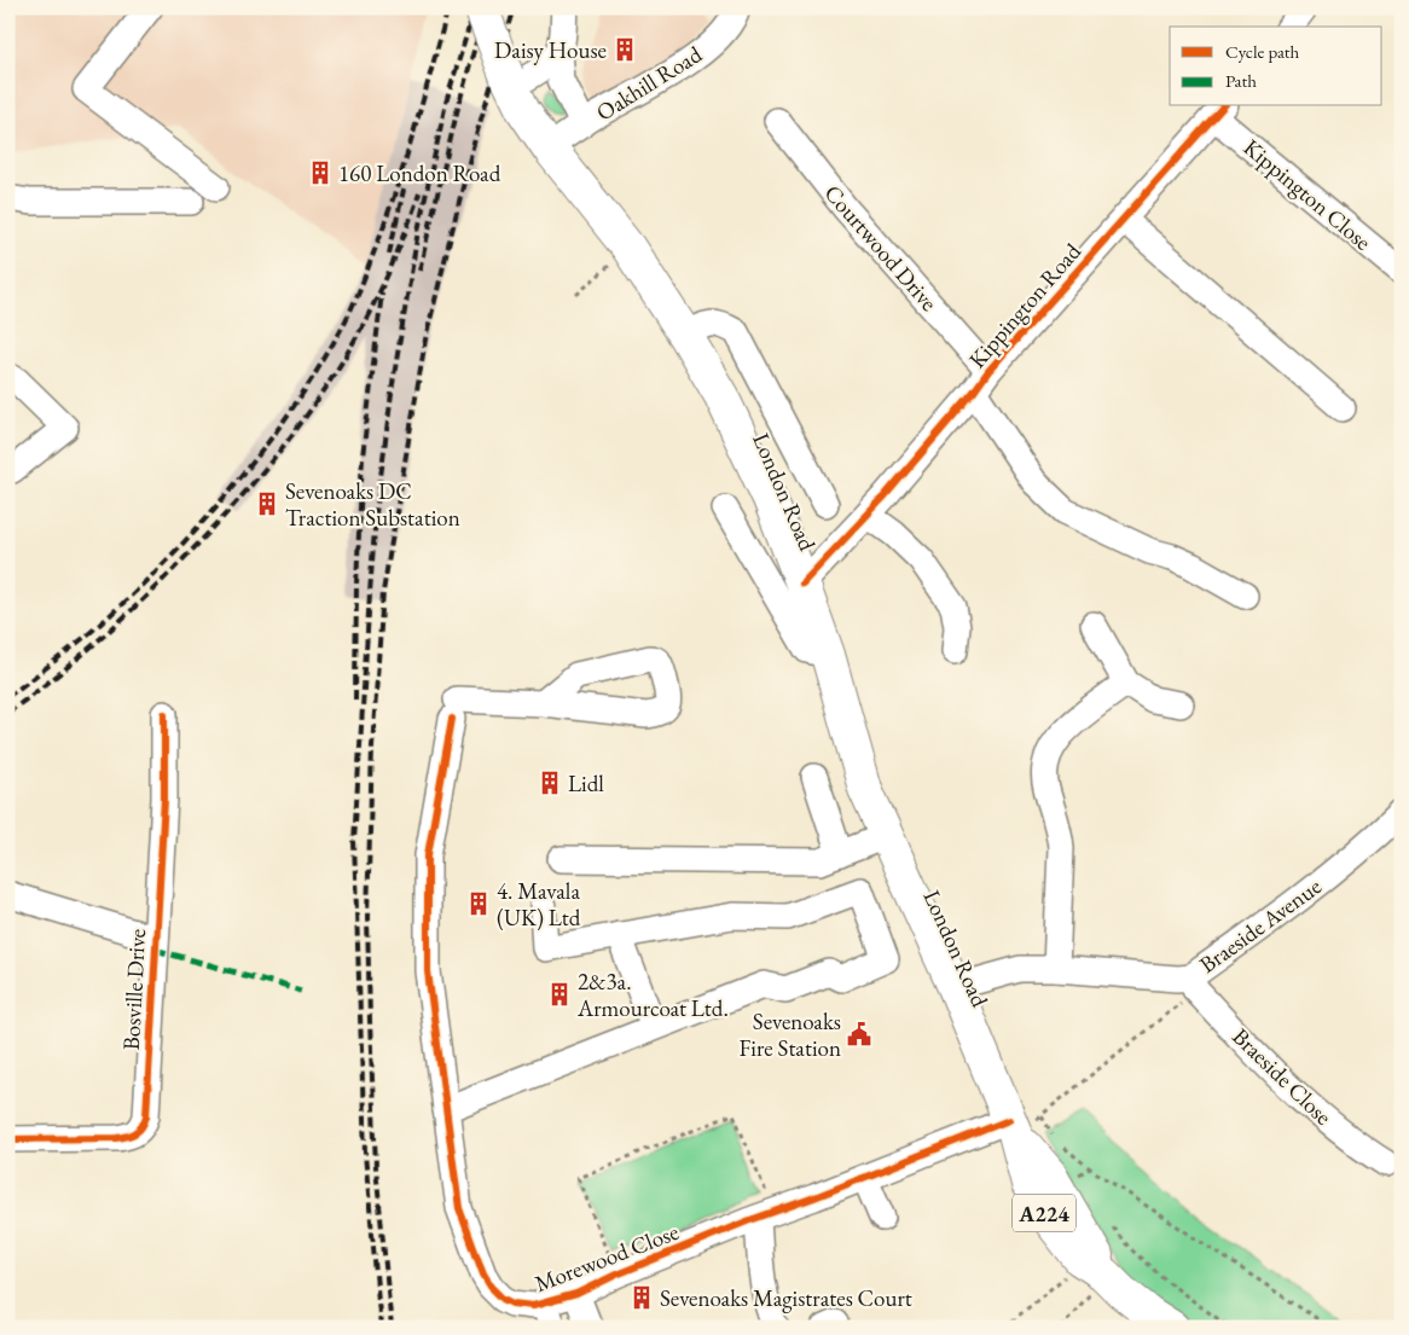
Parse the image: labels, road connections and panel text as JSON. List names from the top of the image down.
{
  "streets": {
    "main road": ["London Road", "A224"],
    "street": [
      "Oakhill Road",
      "Kippington Close",
      "Courtwood Drive",
      "Kippington Road",
      "Braeside Avenue",
      "Bosville Drive",
      "Braeside Close",
      "Morewood Close"
    ]
  },
  "crossings": [
    ["Oakhill Road", "London Road"],
    ["Kippington Close", "Kippington Road"],
    ["Courtwood Drive", "Kippington Road"],
    ["Kippington Road", "London Road"],
    ["London Road", "Braeside Avenue"],
    ["London Road", "Morewood Close"],
    ["Braeside Avenue", "Braeside Close"]
  ],
  "places": {
    "building": [
      "Daisy House",
      "160 London Road",
      "Sevenoaks DC Traction Substation",
      "Lidl",
      "4. Mavala (UK) Ltd",
      "2&3a. Armourcoat Ltd.",
      "Sevenoaks Magistrates Court"
    ],
    "public building": ["Sevenoaks Fire Station"]
  },
  "legend": ["Cycle path", "Path"]
}
